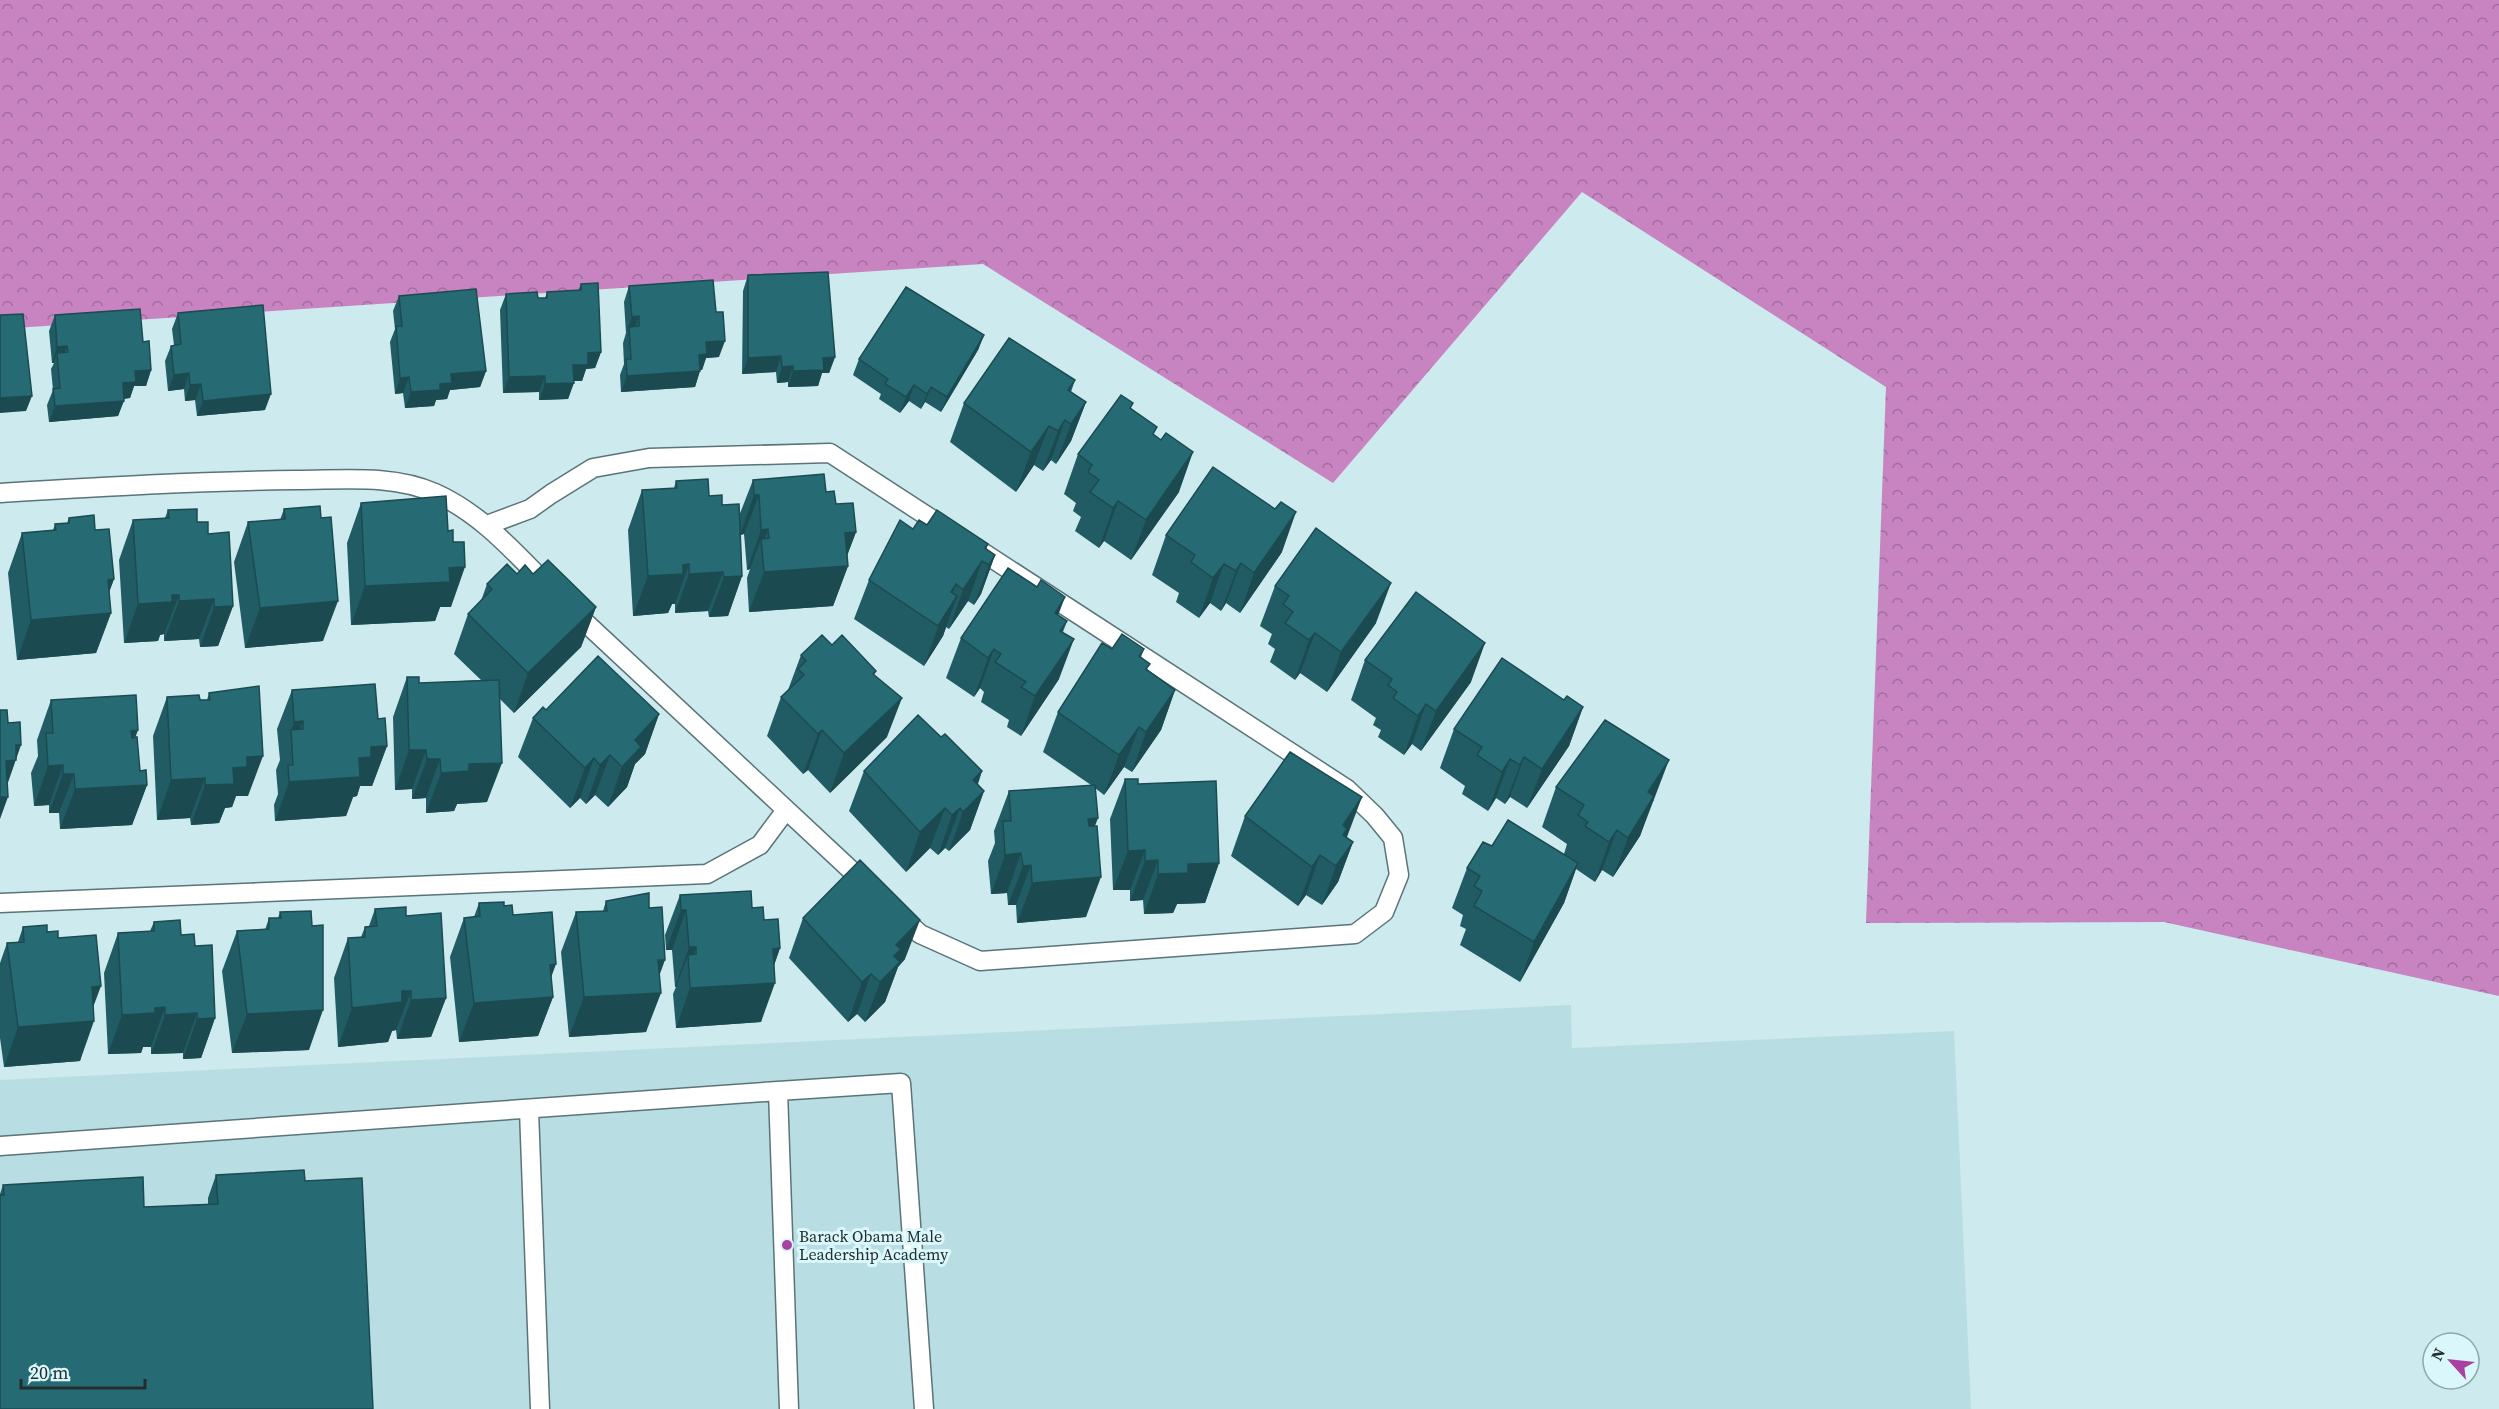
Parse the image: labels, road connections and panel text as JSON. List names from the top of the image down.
{
  "places": ["Barack Obama Male Leadership Academy"],
  "scale_bar": "20 m",
  "north": "top left"
}
